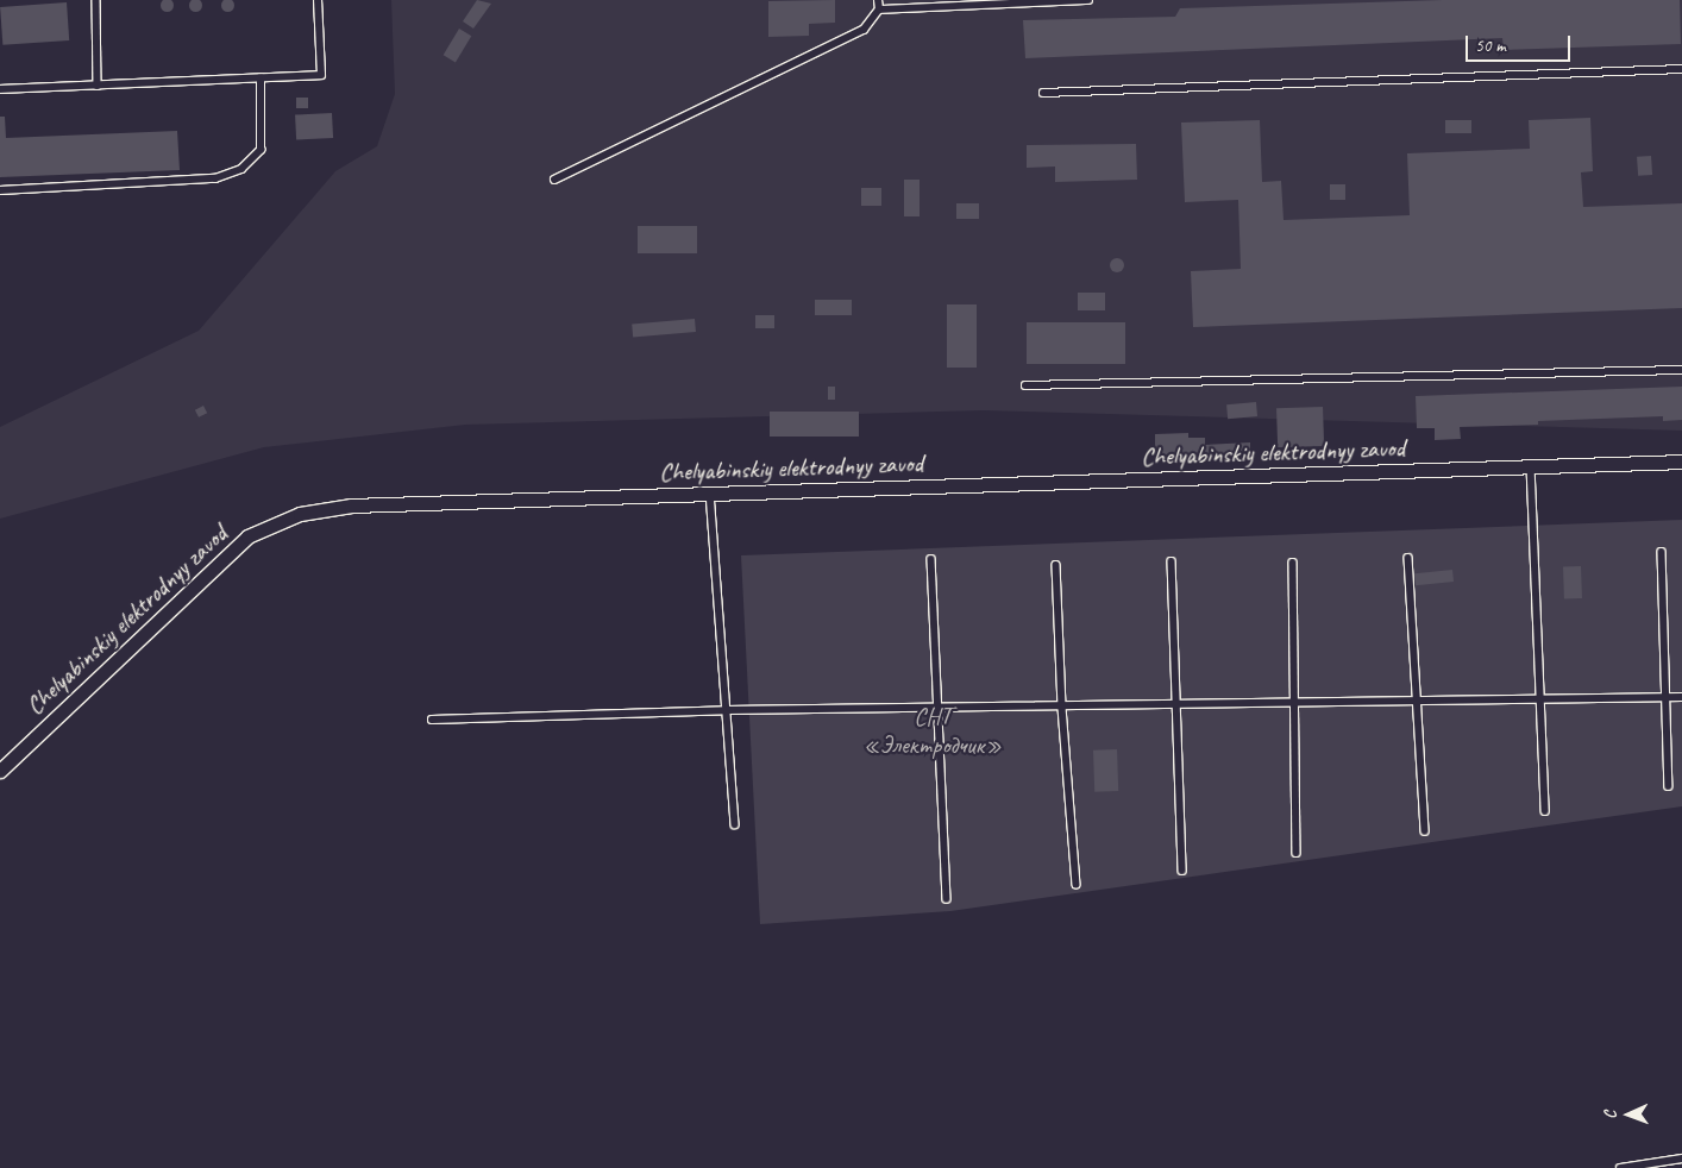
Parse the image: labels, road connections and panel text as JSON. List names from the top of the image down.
{
  "streets": {
    "street": ["Chelyabinskiy elektrodnyy zavod"]
  },
  "parks": ["СНТ «Электродчик»"],
  "scale_bar": "50 m",
  "north": "left"
}
